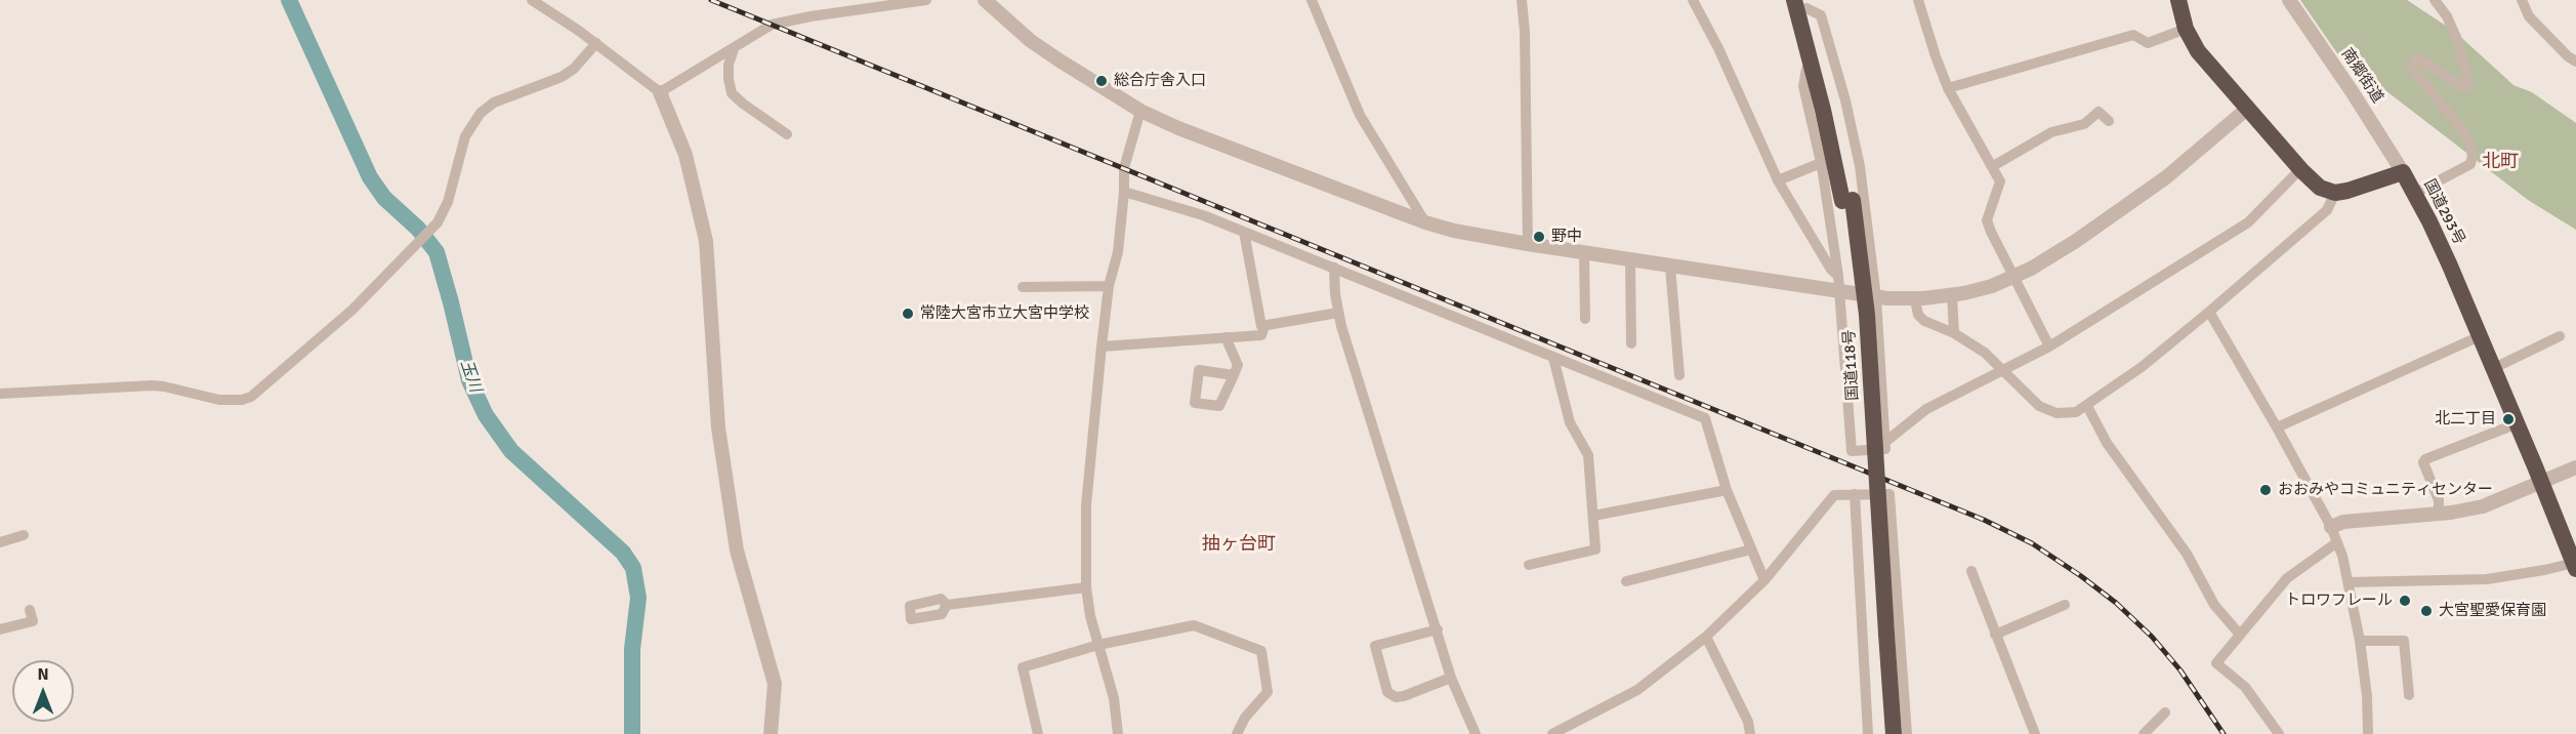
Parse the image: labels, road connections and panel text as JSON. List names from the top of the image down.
{
  "streets": {
    "highway": ["国道293号", "国道118号"],
    "street": ["南郷街道"]
  },
  "crossings": [
    ["南郷街道", "国道293号"]
  ],
  "districts": ["北町", "抽ヶ台町"],
  "water": ["玉川"],
  "places": [
    "総合庁舎入口",
    "野中",
    "常陸大宮市立大宮中学校",
    "北二丁目",
    "おおみやコミュニティセンター",
    "トロワフレール",
    "大宮聖愛保育園"
  ],
  "north": "top"
}
